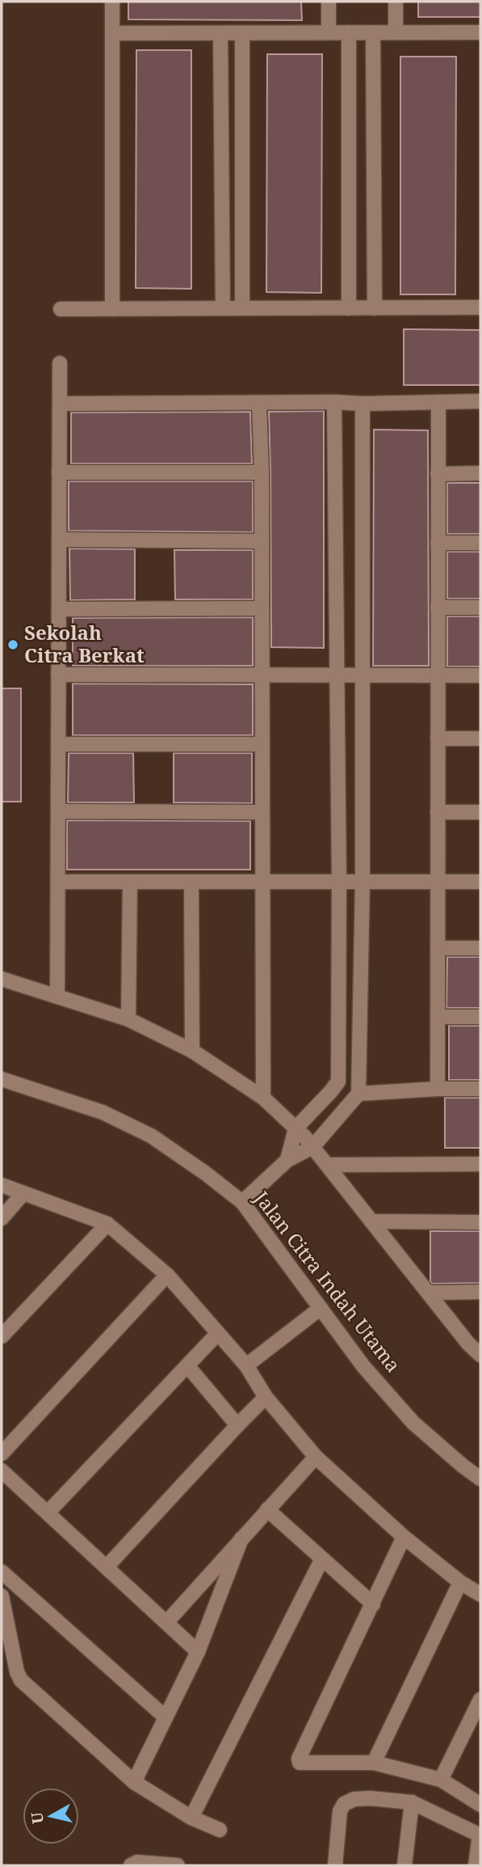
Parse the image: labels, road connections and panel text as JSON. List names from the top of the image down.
{
  "streets": {
    "street": ["Jalan Citra Indah Utama"]
  },
  "places": ["Sekolah Citra Berkat"],
  "north": "left"
}
